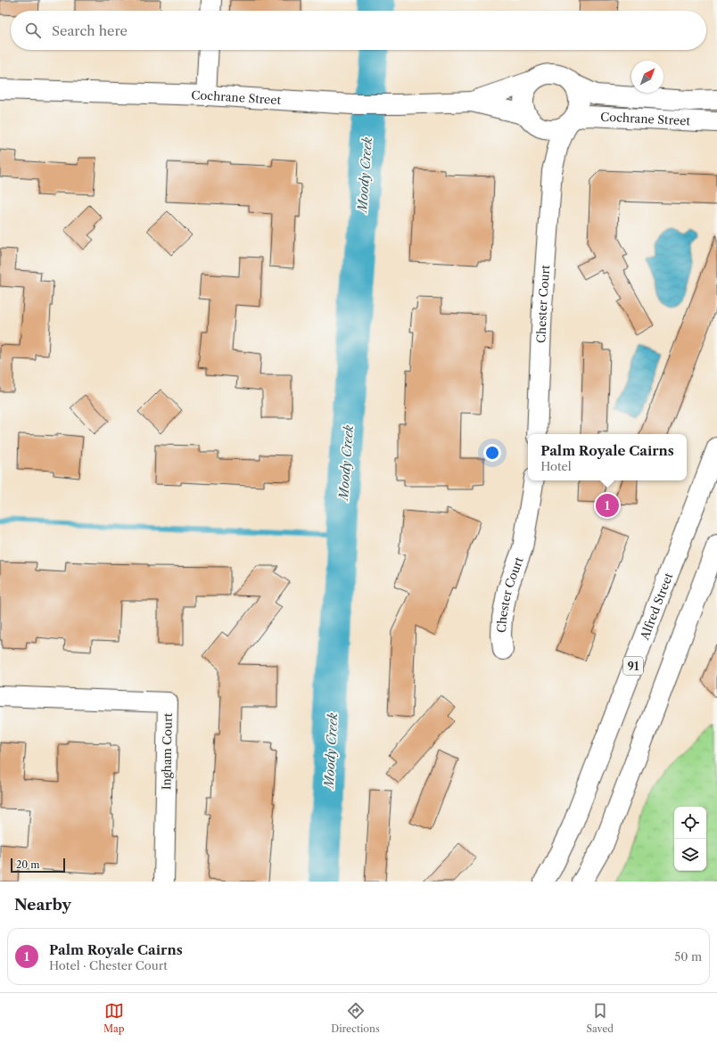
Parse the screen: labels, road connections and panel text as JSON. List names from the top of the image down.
{
  "streets": {
    "street": [
      "Cochrane Street",
      "Chester Court",
      "Alfred Street",
      "91",
      "Ingham Court"
    ]
  },
  "water": ["Moody Creek"],
  "scale_bar": "20 m",
  "north": "top right",
  "page": {
    "search": "Search here",
    "popup": ["Palm Royale Cairns", "Hotel"],
    "pins": "1",
    "scale": "20 m",
    "heading": "Nearby",
    "list": [
      {
        "mark": "1",
        "name": "Palm Royale Cairns",
        "note": "Hotel · Chester Court",
        "value": "50 m"
      }
    ],
    "nav": ["Map", "Directions", "Saved"]
  }
}
